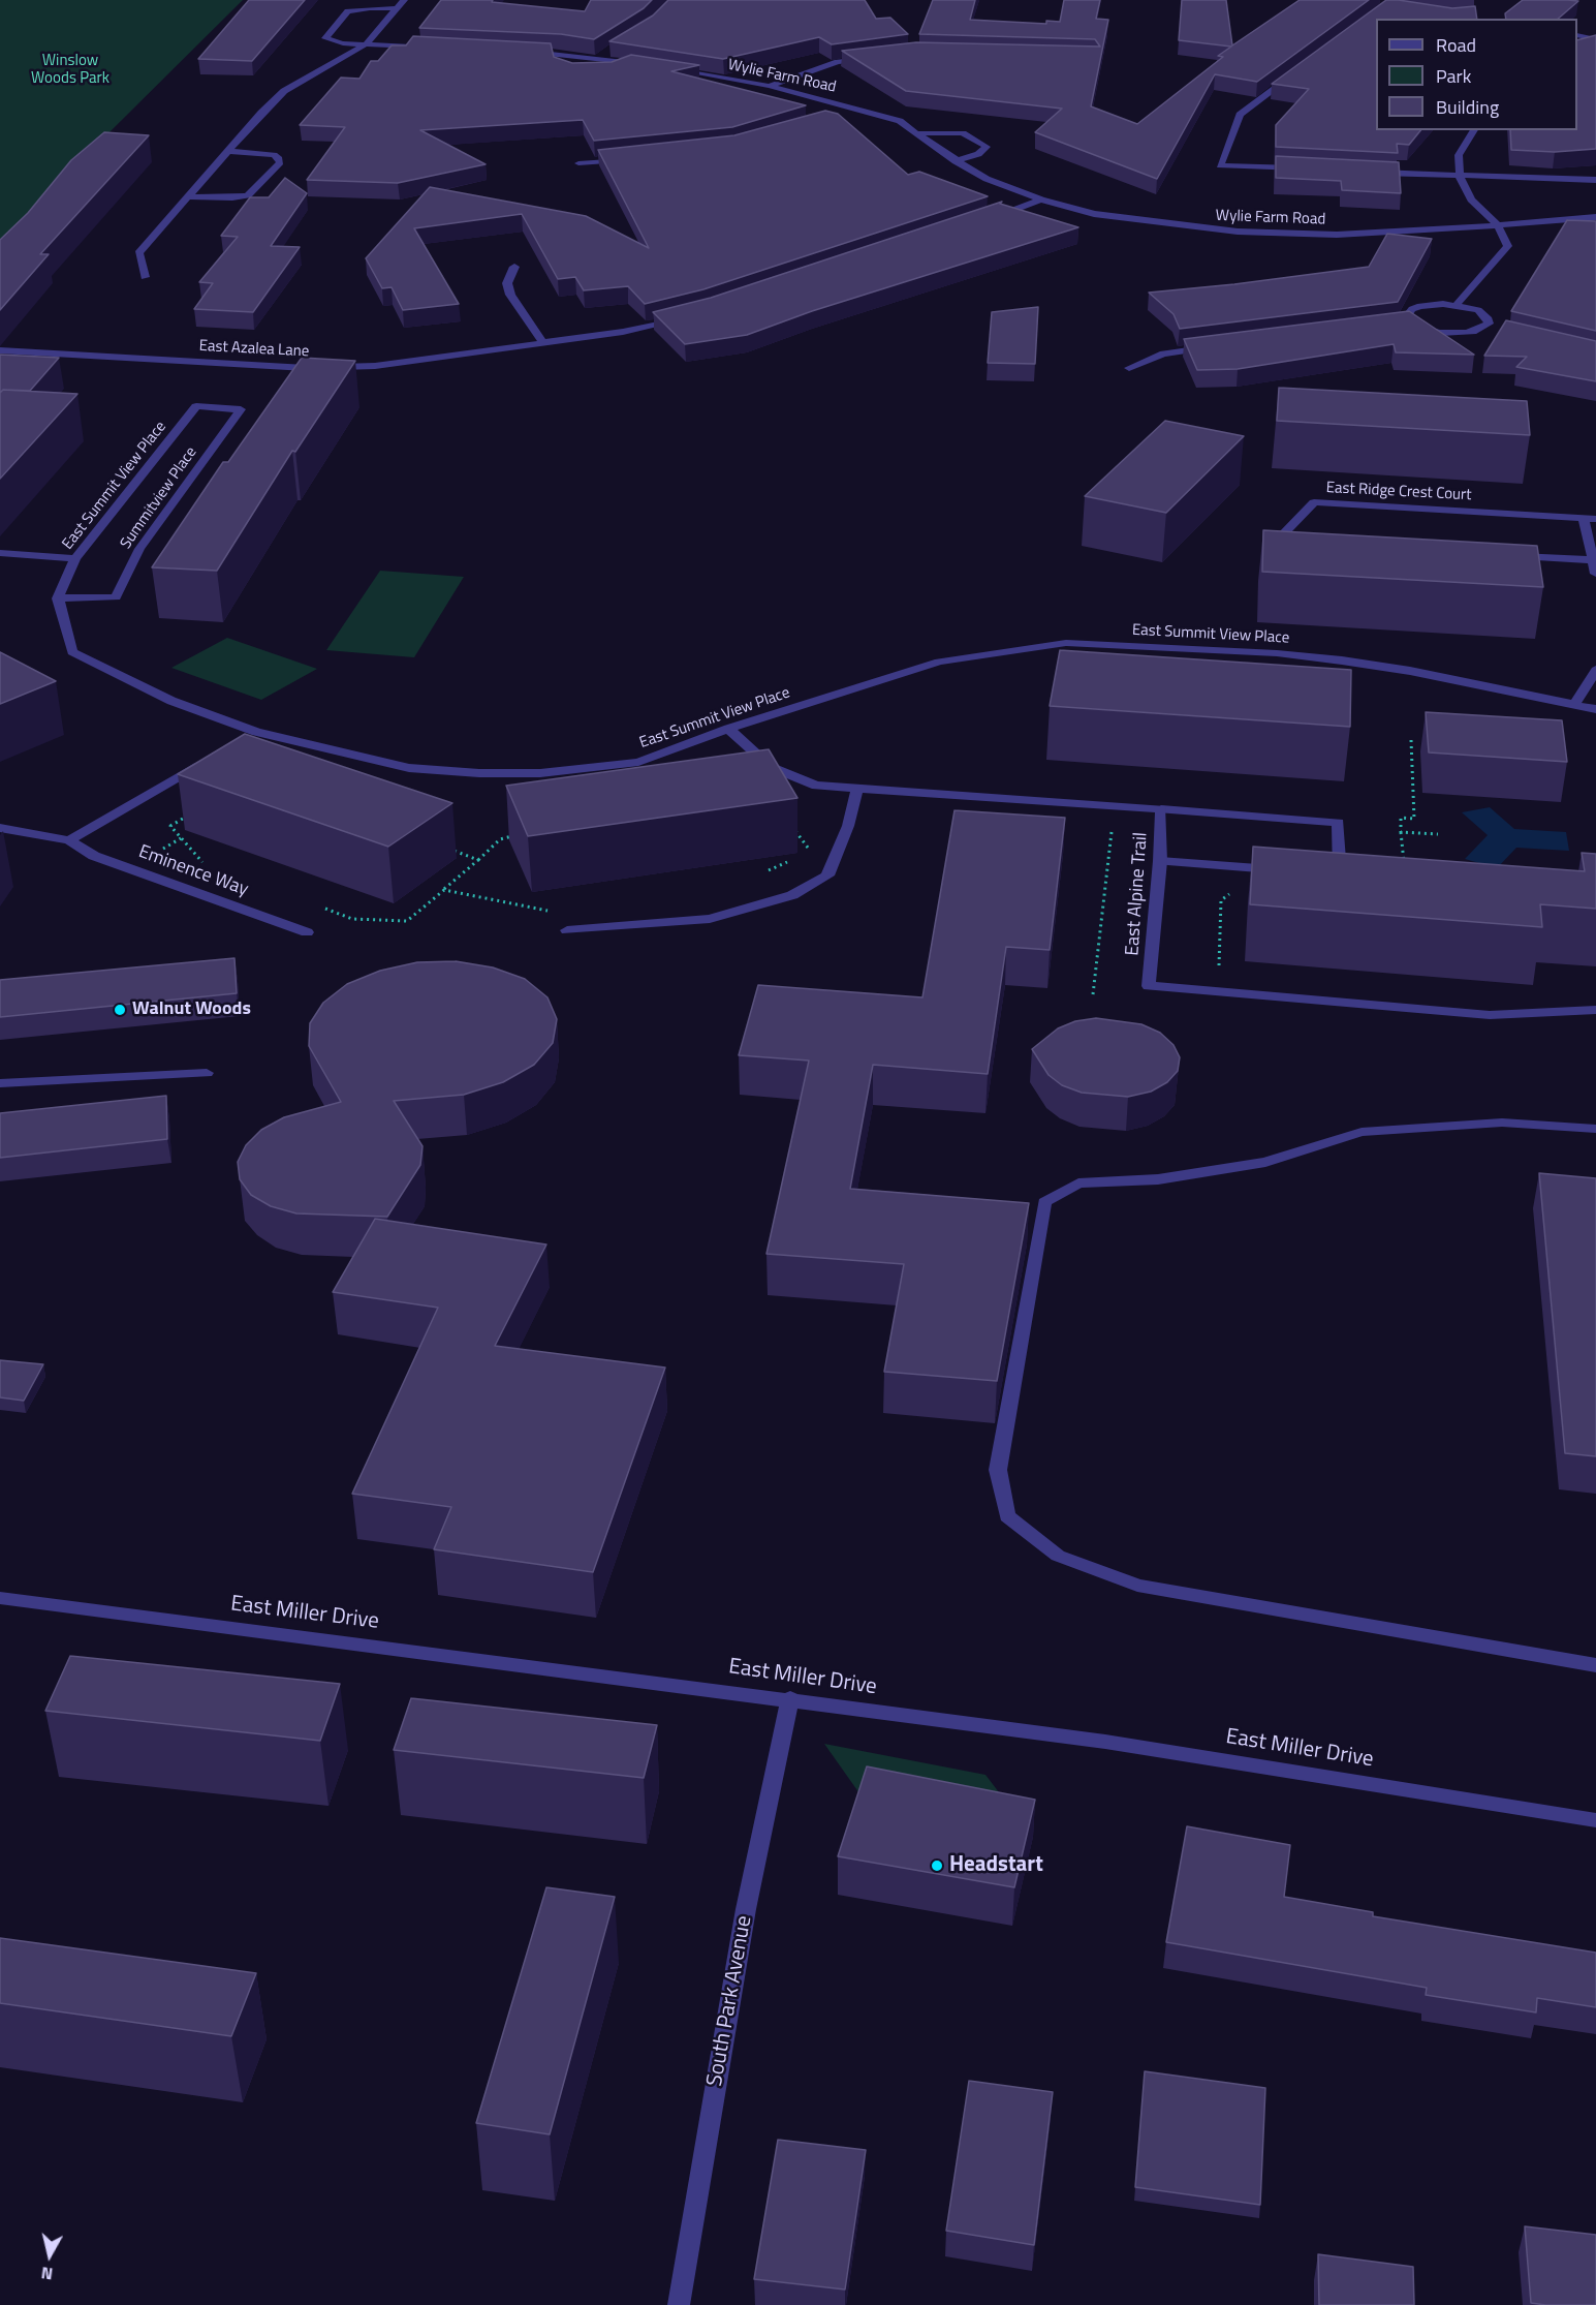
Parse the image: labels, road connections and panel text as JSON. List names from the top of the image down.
{
  "streets": {
    "street": [
      "Wylie Farm Road",
      "East Azalea Lane",
      "East Summit View Place",
      "East Ridge Crest Court",
      "Summitview Place",
      "Eminence Way",
      "East Alpine Trail",
      "East Miller Drive",
      "South Park Avenue"
    ]
  },
  "crossings": [
    ["East Summit View Place", "Summitview Place"],
    ["East Summit View Place", "East Alpine Trail"],
    ["East Miller Drive", "South Park Avenue"]
  ],
  "parks": ["Winslow Woods Park"],
  "places": ["Walnut Woods", "Headstart"],
  "legend": ["Road", "Park", "Building"],
  "north": "bottom"
}
